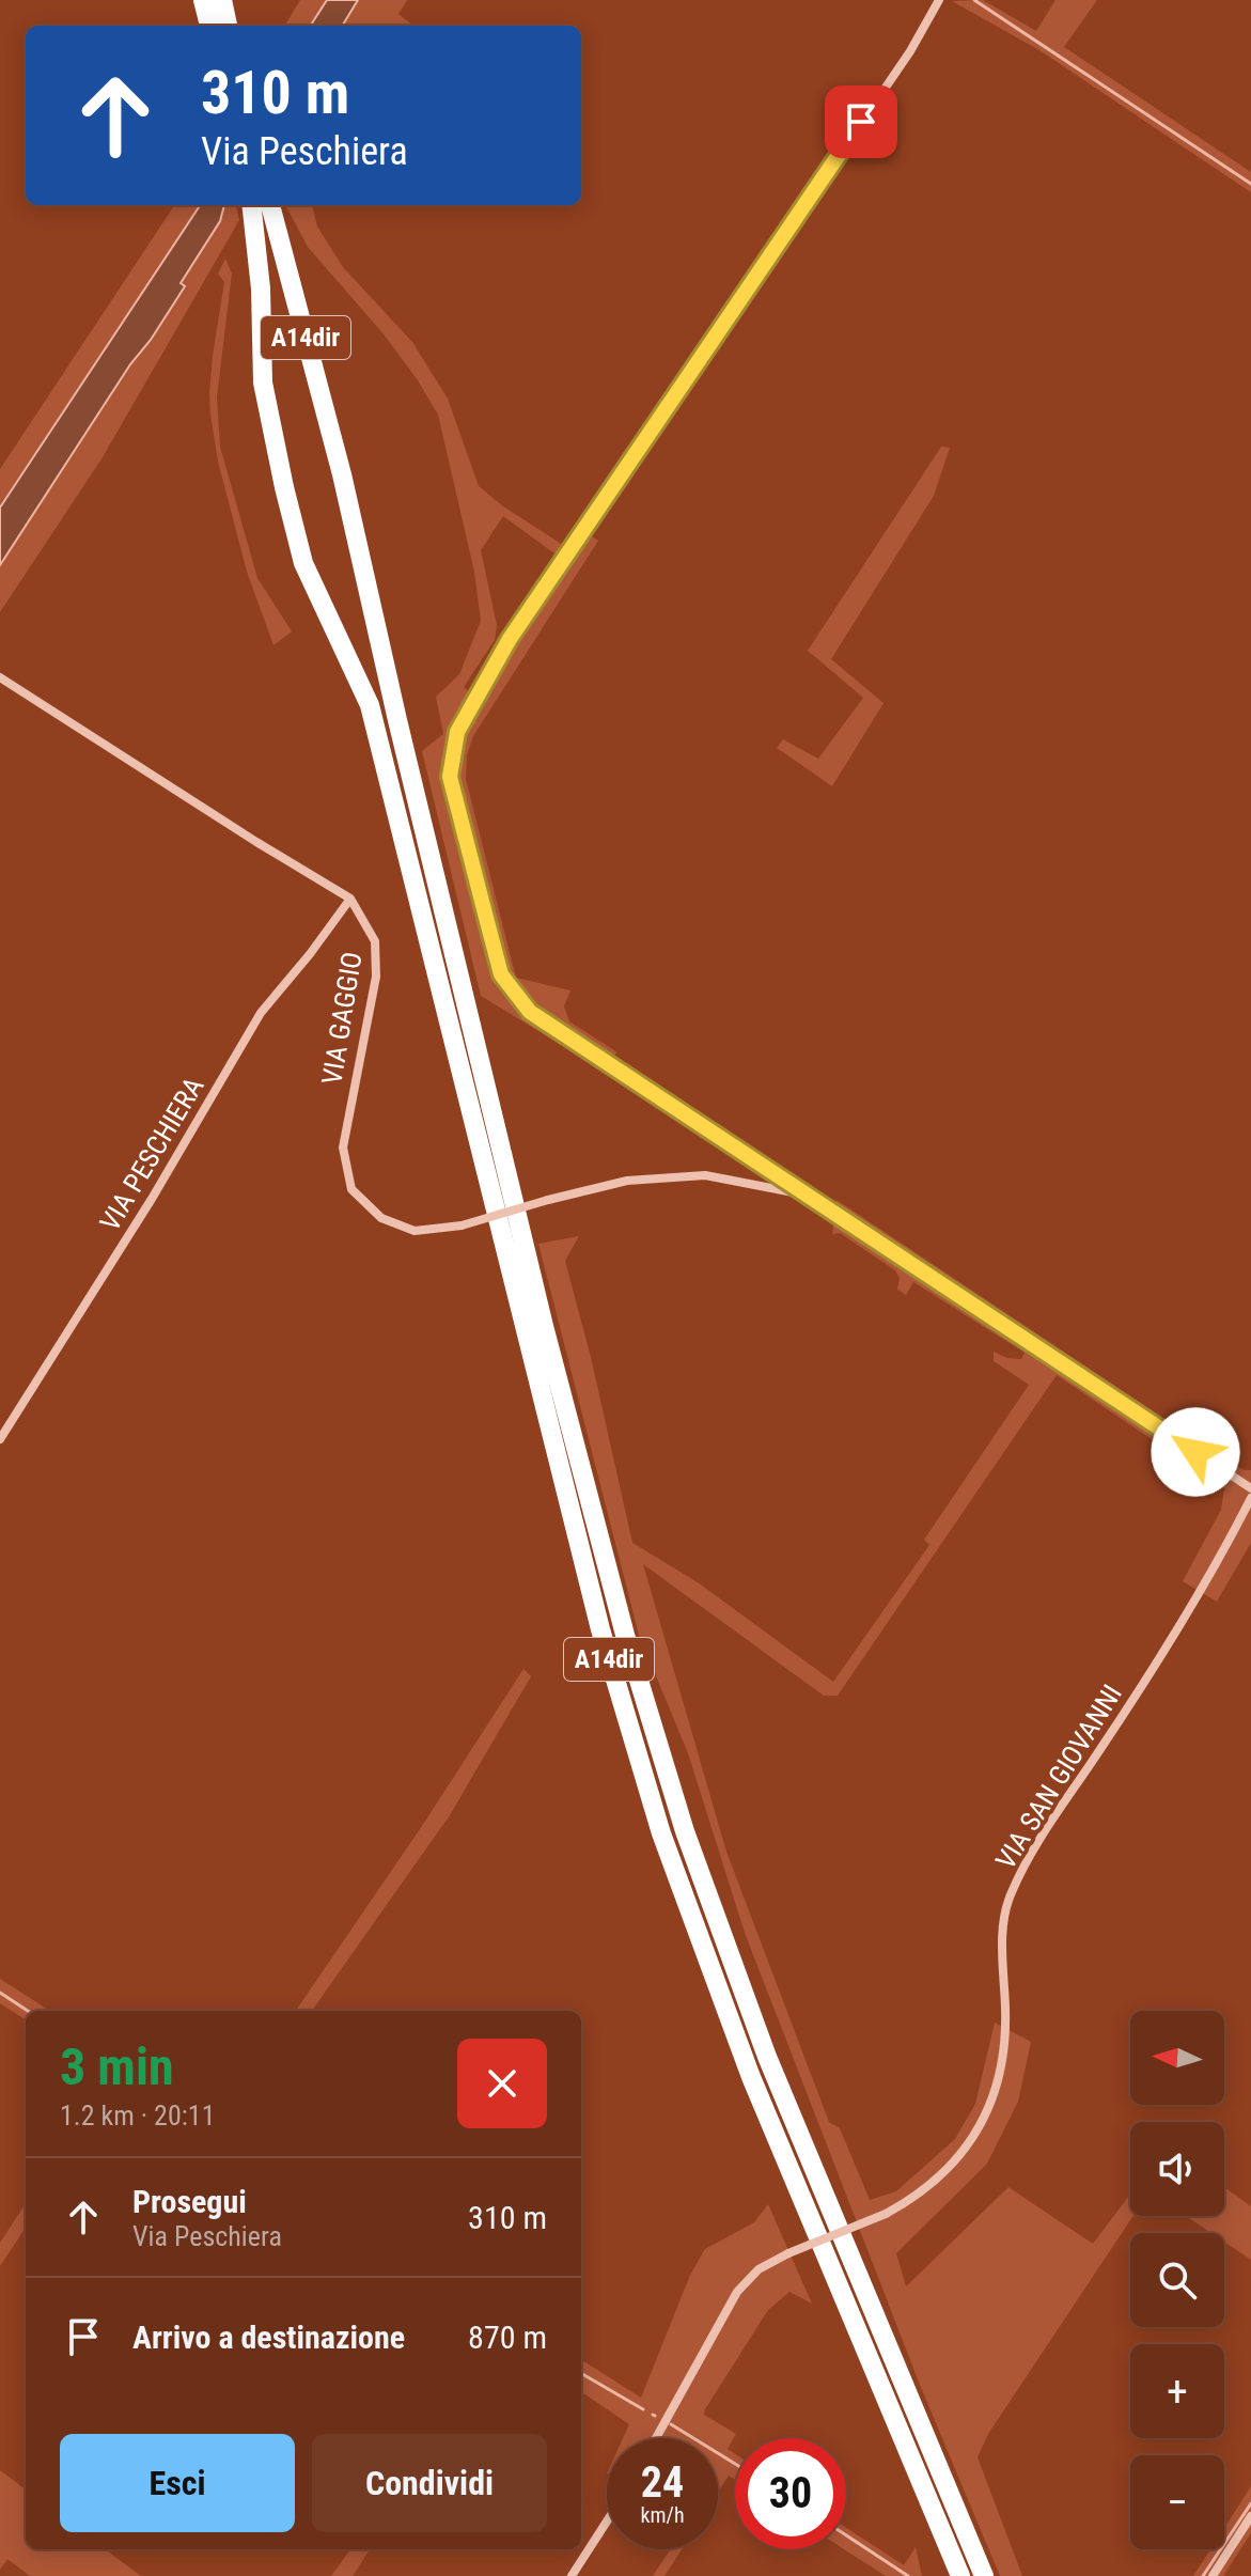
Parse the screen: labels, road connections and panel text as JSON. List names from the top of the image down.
{
  "streets": {
    "highway": ["A14dir"],
    "street": ["VIA GAGGIO", "VIA PESCHIERA", "VIA SAN GIOVANNI"]
  },
  "crossings": [
    ["VIA GAGGIO", "VIA PESCHIERA"]
  ],
  "north": "left",
  "page": {
    "turn": ["310 m", "Via Peschiera"],
    "map_buttons": ["+", "−"],
    "heading": ["3 min", "1.2 km · 20:11"],
    "list": [
      {
        "name": "Prosegui",
        "note": "Via Peschiera",
        "value": "310 m"
      },
      {
        "name": "Arrivo a destinazione",
        "value": "870 m"
      }
    ],
    "buttons": ["Esci", "Condividi"],
    "speed": "24 km/h",
    "limit": "30"
  }
}
